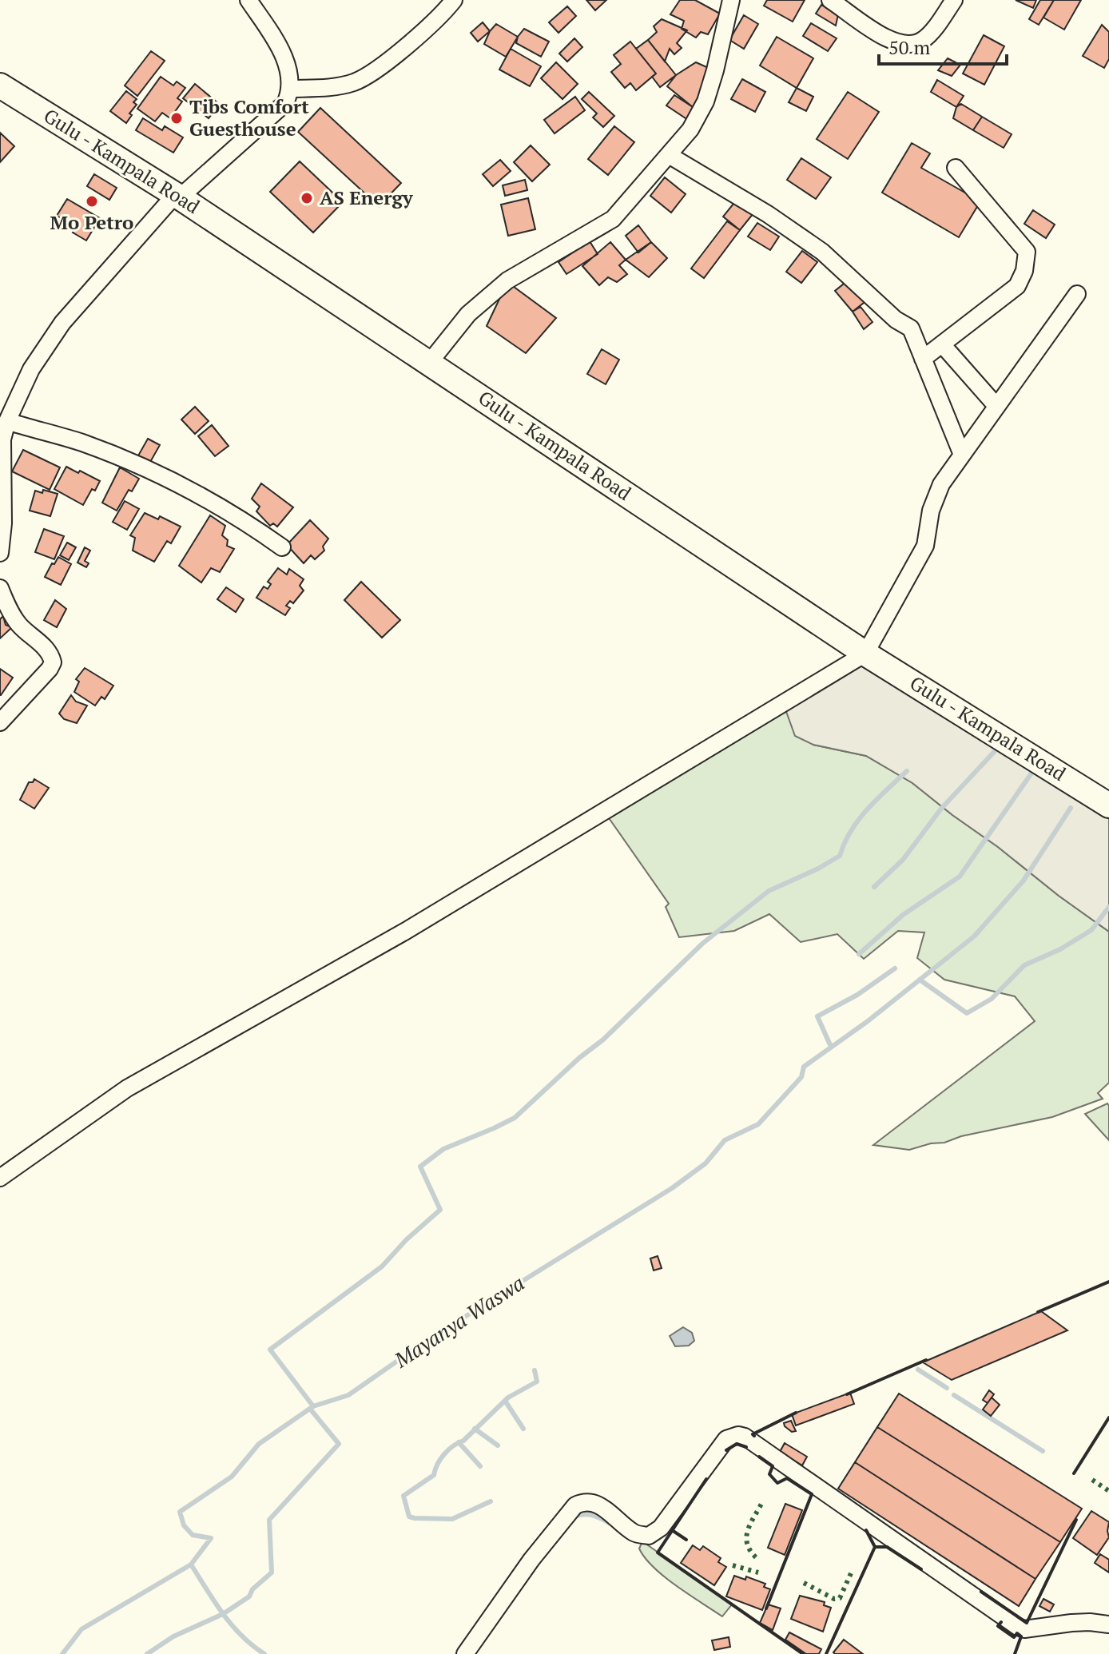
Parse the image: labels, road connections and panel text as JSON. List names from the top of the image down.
{
  "streets": {
    "main road": ["Gulu - Kampala Road"]
  },
  "water": ["Mayanya Waswa"],
  "places": ["Tibs Comfort Guesthouse", "AS Energy", "Mo Petro"],
  "scale_bar": "50 m"
}
